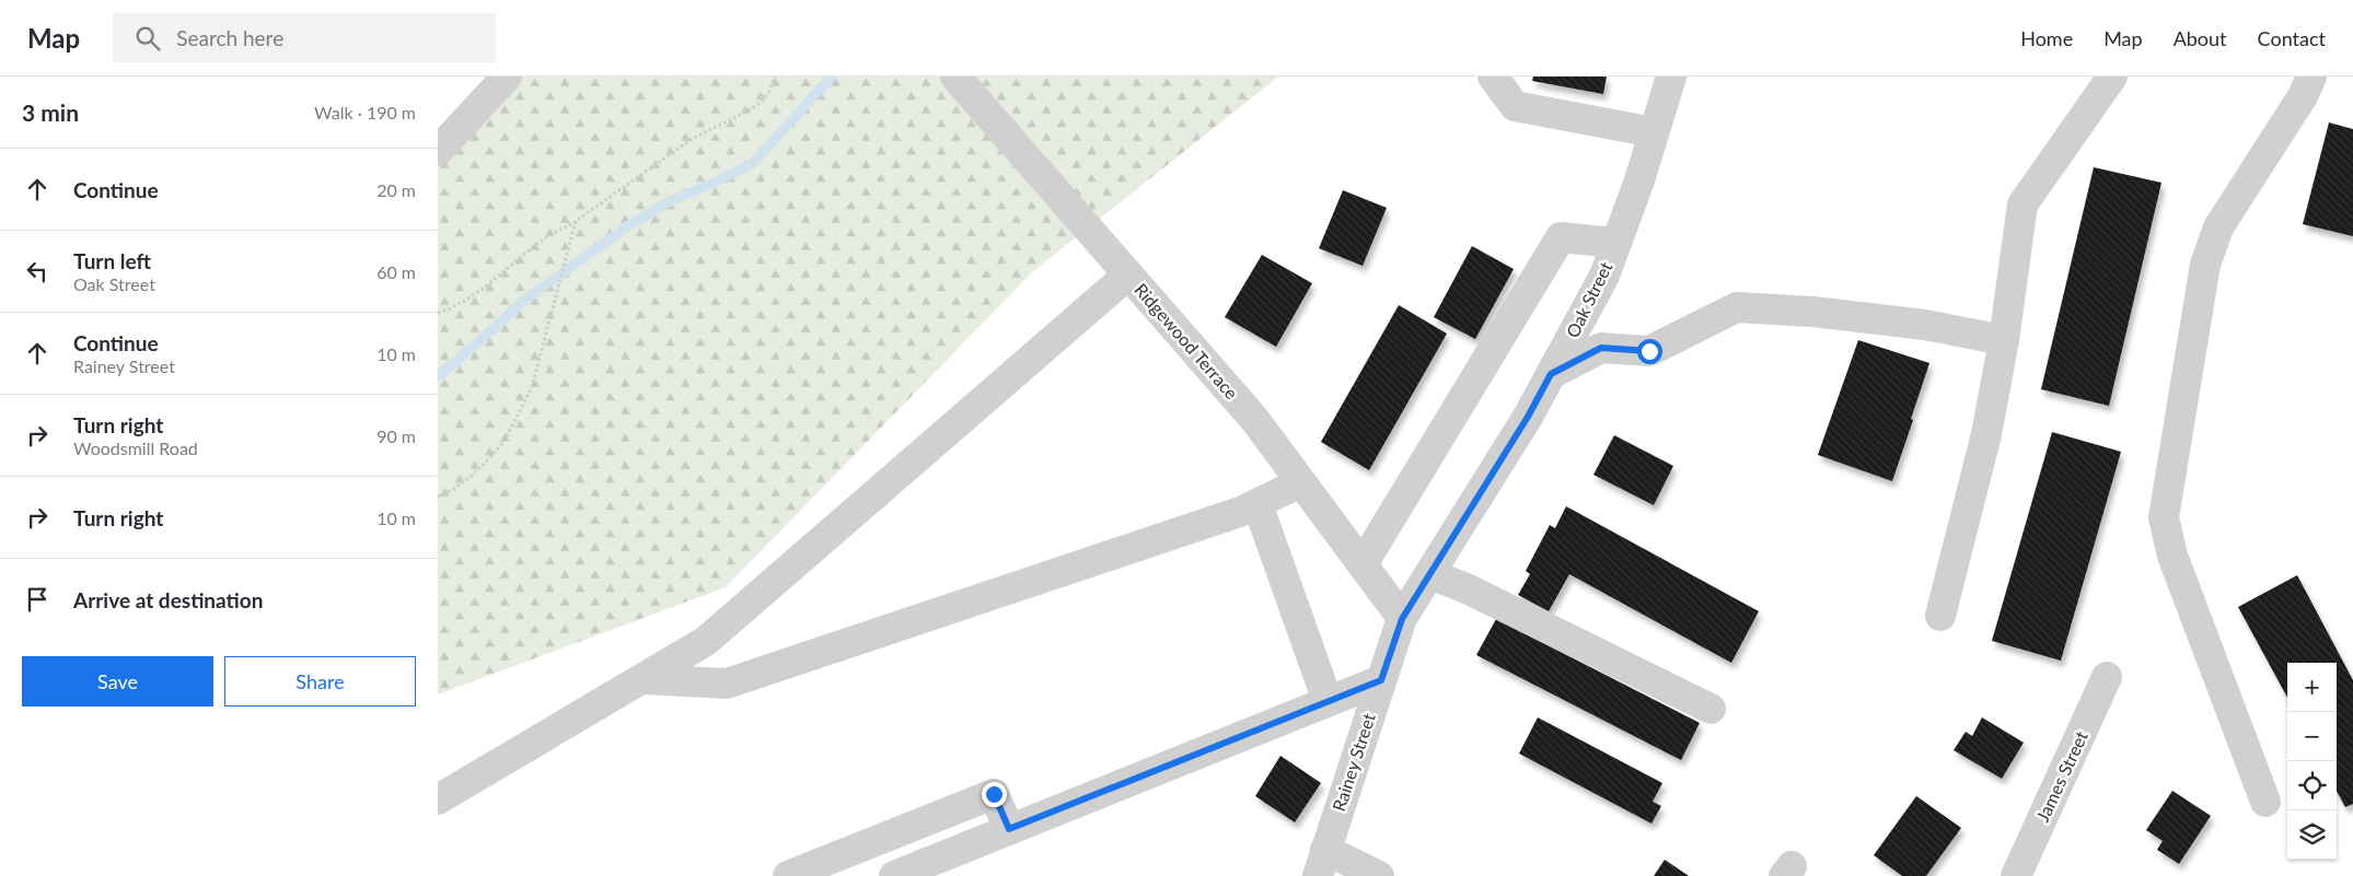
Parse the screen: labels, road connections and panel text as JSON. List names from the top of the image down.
{
  "streets": {
    "street": [
      "Oak Street",
      "Ridgewood Terrace",
      "Rainey Street",
      "James Street"
    ]
  },
  "crossings": [
    ["Oak Street", "Ridgewood Terrace"],
    ["Oak Street", "Rainey Street"],
    ["Ridgewood Terrace", "Rainey Street"]
  ],
  "page": {
    "header": "Map",
    "search": "Search here",
    "nav": [
      "Home",
      "Map",
      "About",
      "Contact"
    ],
    "heading": ["3 min", "Walk · 190 m"],
    "list": [
      ["Continue", "20 m"],
      ["Turn left", "Oak Street", "60 m"],
      ["Continue", "Rainey Street", "10 m"],
      ["Turn right", "Woodsmill Road", "90 m"],
      ["Turn right", "10 m"],
      "Arrive at destination"
    ],
    "buttons": ["Save", "Share"],
    "map_buttons": ["+", "−"]
  }
}
